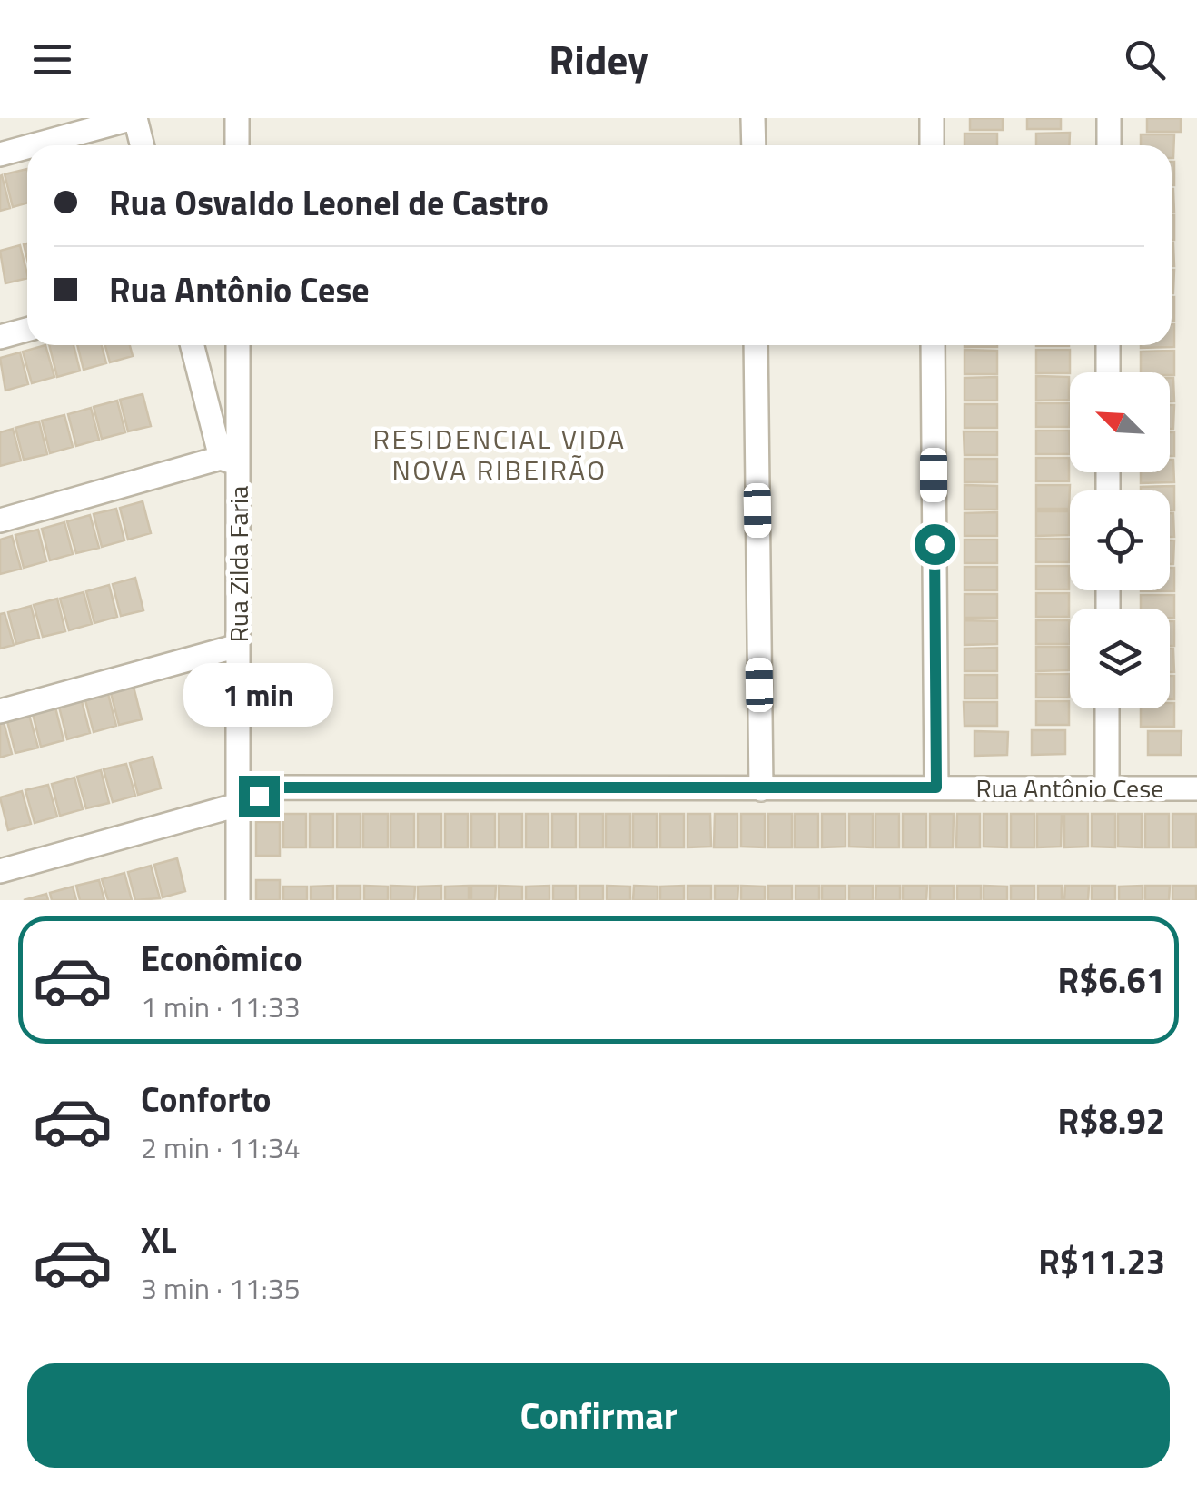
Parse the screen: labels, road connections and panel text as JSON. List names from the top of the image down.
{
  "streets": {
    "street": ["Rua Zilda Faria", "Rua Antônio Cese"]
  },
  "crossings": [
    ["Rua Zilda Faria", "Rua Antônio Cese"]
  ],
  "districts": ["RESIDENCIAL VIDA NOVA RIBEIRÃO"],
  "north": "top left",
  "page": {
    "header": "Ridey",
    "banner": ["Rua Osvaldo Leonel de Castro", "Rua Antônio Cese"],
    "bubble": "1 min",
    "list": [
      {
        "name": "Econômico",
        "note": "1 min · 11:33",
        "value": "R$6.61"
      },
      {
        "name": "Conforto",
        "note": "2 min · 11:34",
        "value": "R$8.92"
      },
      {
        "name": "XL",
        "note": "3 min · 11:35",
        "value": "R$11.23"
      }
    ],
    "buttons": "Confirmar"
  }
}
